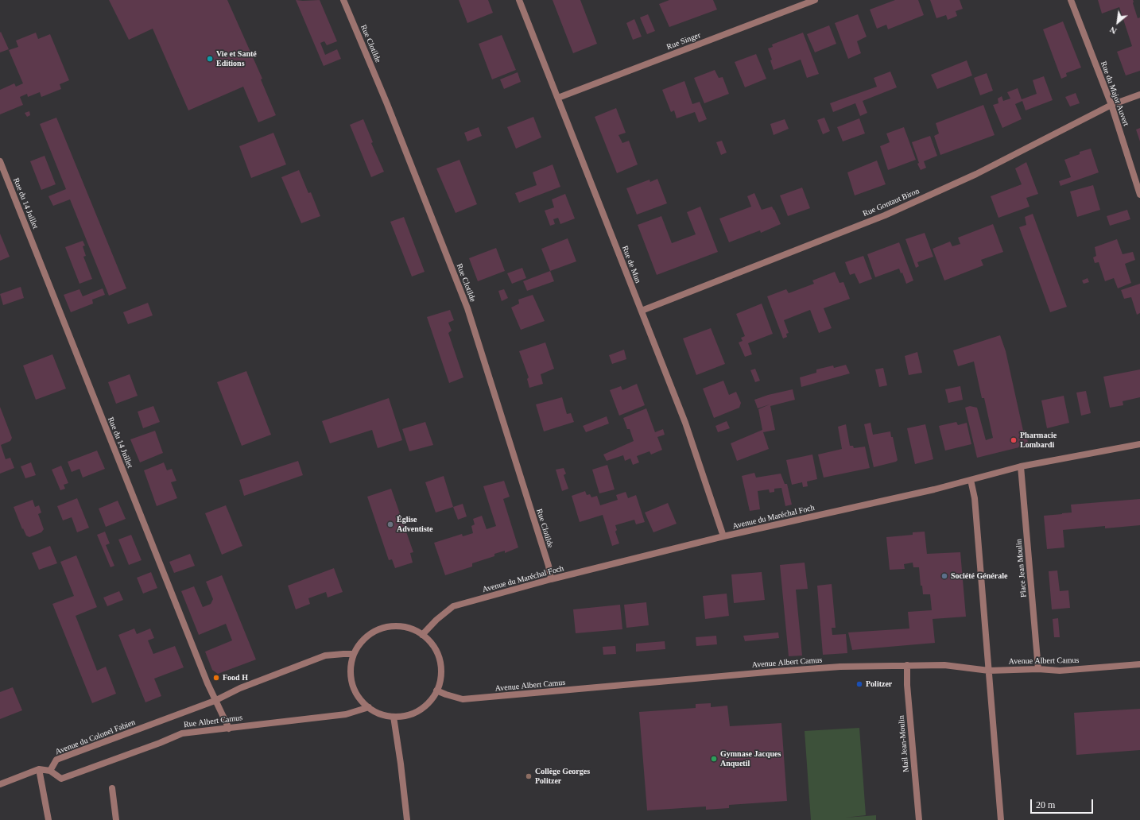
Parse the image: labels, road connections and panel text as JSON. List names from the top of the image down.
{
  "streets": {
    "street": [
      "Rue Singer",
      "Rue Clotilde",
      "Rue du Major Auvert",
      "Rue Gontaut Biron",
      "Rue du 14 Juillet",
      "Rue de Mun",
      "Avenue du Maréchal Foch",
      "Place Jean Moulin",
      "Avenue Albert Camus",
      "Rue Albert Camus",
      "Avenue du Colonel Fabien",
      "Mail Jean-Moulin"
    ]
  },
  "crossings": [
    ["Rue Singer", "Rue de Mun"],
    ["Rue Clotilde", "Avenue du Maréchal Foch"],
    ["Rue du Major Auvert", "Rue Gontaut Biron"],
    ["Rue Gontaut Biron", "Rue de Mun"],
    ["Rue du 14 Juillet", "Rue Albert Camus"],
    ["Rue du 14 Juillet", "Avenue du Colonel Fabien"],
    ["Rue de Mun", "Avenue du Maréchal Foch"],
    ["Avenue du Maréchal Foch", "Place Jean Moulin"],
    ["Avenue du Maréchal Foch", "Avenue Albert Camus"],
    ["Avenue du Maréchal Foch", "Rue Albert Camus"],
    ["Place Jean Moulin", "Avenue Albert Camus"],
    ["Avenue Albert Camus", "Rue Albert Camus"],
    ["Avenue Albert Camus", "Mail Jean-Moulin"],
    ["Rue Albert Camus", "Avenue du Colonel Fabien"]
  ],
  "places": [
    "Vie et Santé Editions",
    "Pharmacie Lombardi",
    "Église Adventiste",
    "Société Générale",
    "Food H",
    "Politzer",
    "Gymnase Jacques Anquetil",
    "Collège Georges Politzer"
  ],
  "scale_bar": "20 m",
  "north": "bottom left"
}
